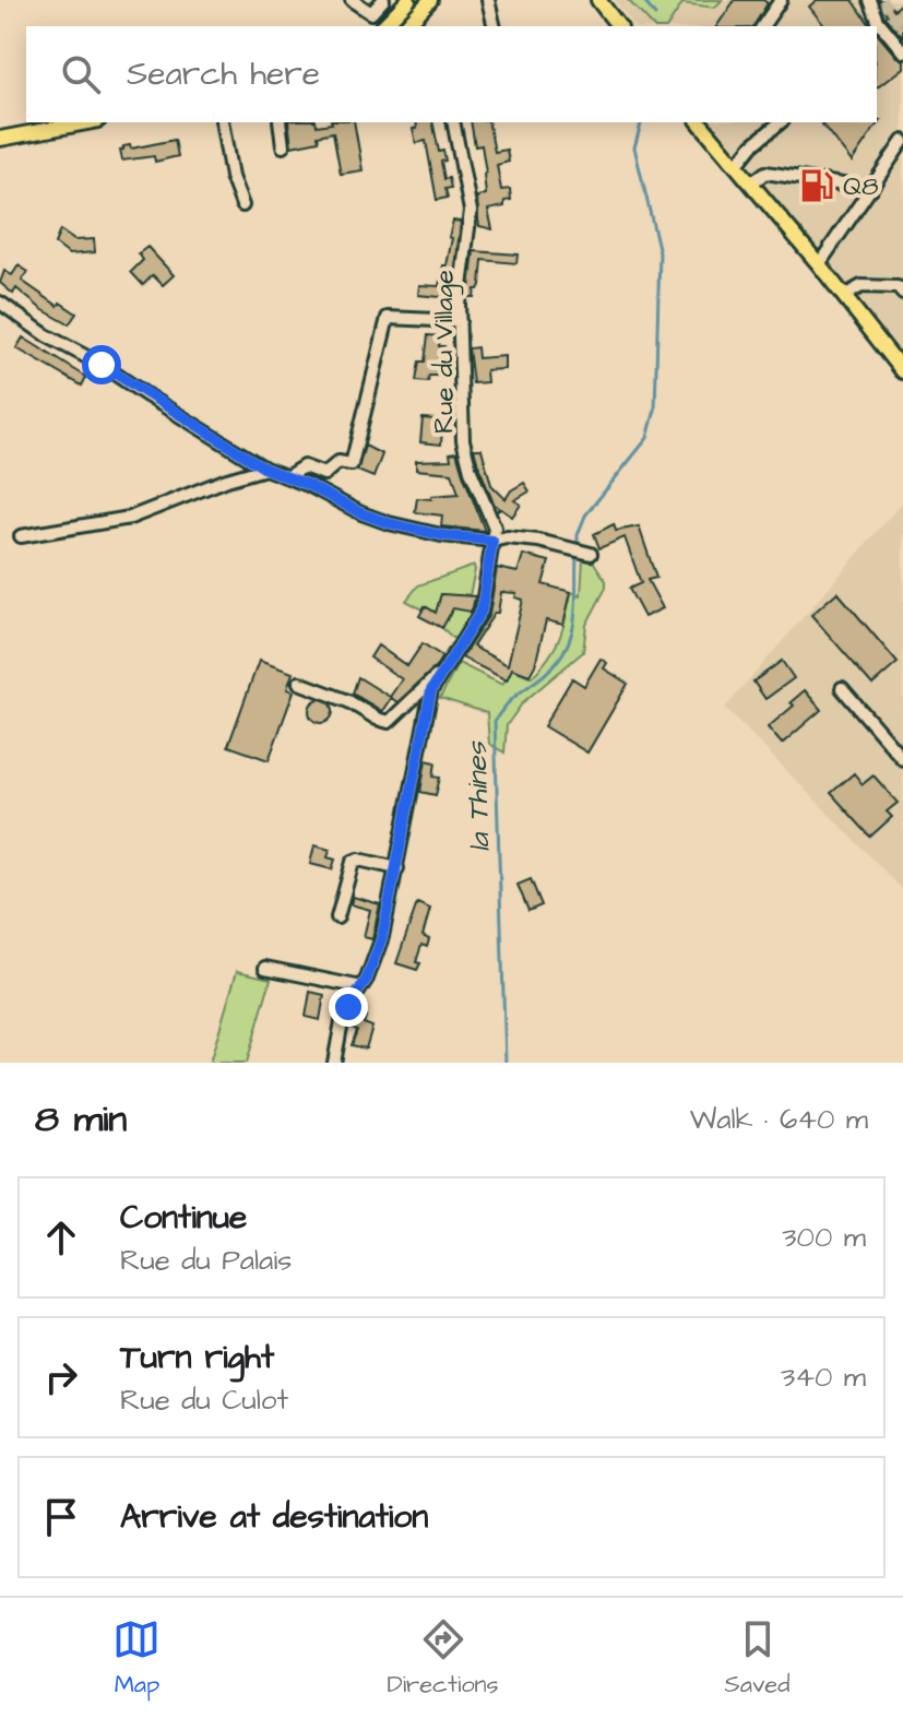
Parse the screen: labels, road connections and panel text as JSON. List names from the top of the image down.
{
  "streets": {
    "street": ["Rue du Village"]
  },
  "water": ["la Thines"],
  "places": {
    "fuel station": ["Q8"]
  },
  "page": {
    "search": "Search here",
    "heading": ["8 min", "Walk · 640 m"],
    "list": [
      ["Continue", "Rue du Palais", "300 m"],
      ["Turn right", "Rue du Culot", "340 m"],
      "Arrive at destination"
    ],
    "nav": ["Map", "Directions", "Saved"]
  }
}
